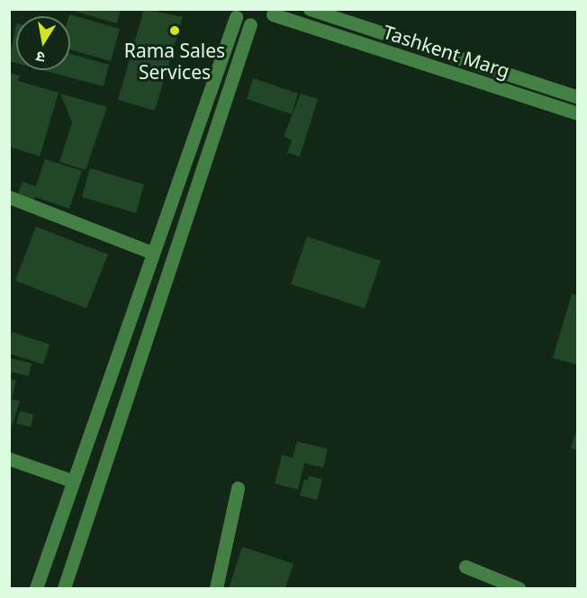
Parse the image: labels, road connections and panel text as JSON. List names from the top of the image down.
{
  "streets": {
    "street": ["Tashkent Marg"]
  },
  "places": ["Rama Sales Services"],
  "north": "bottom"
}
